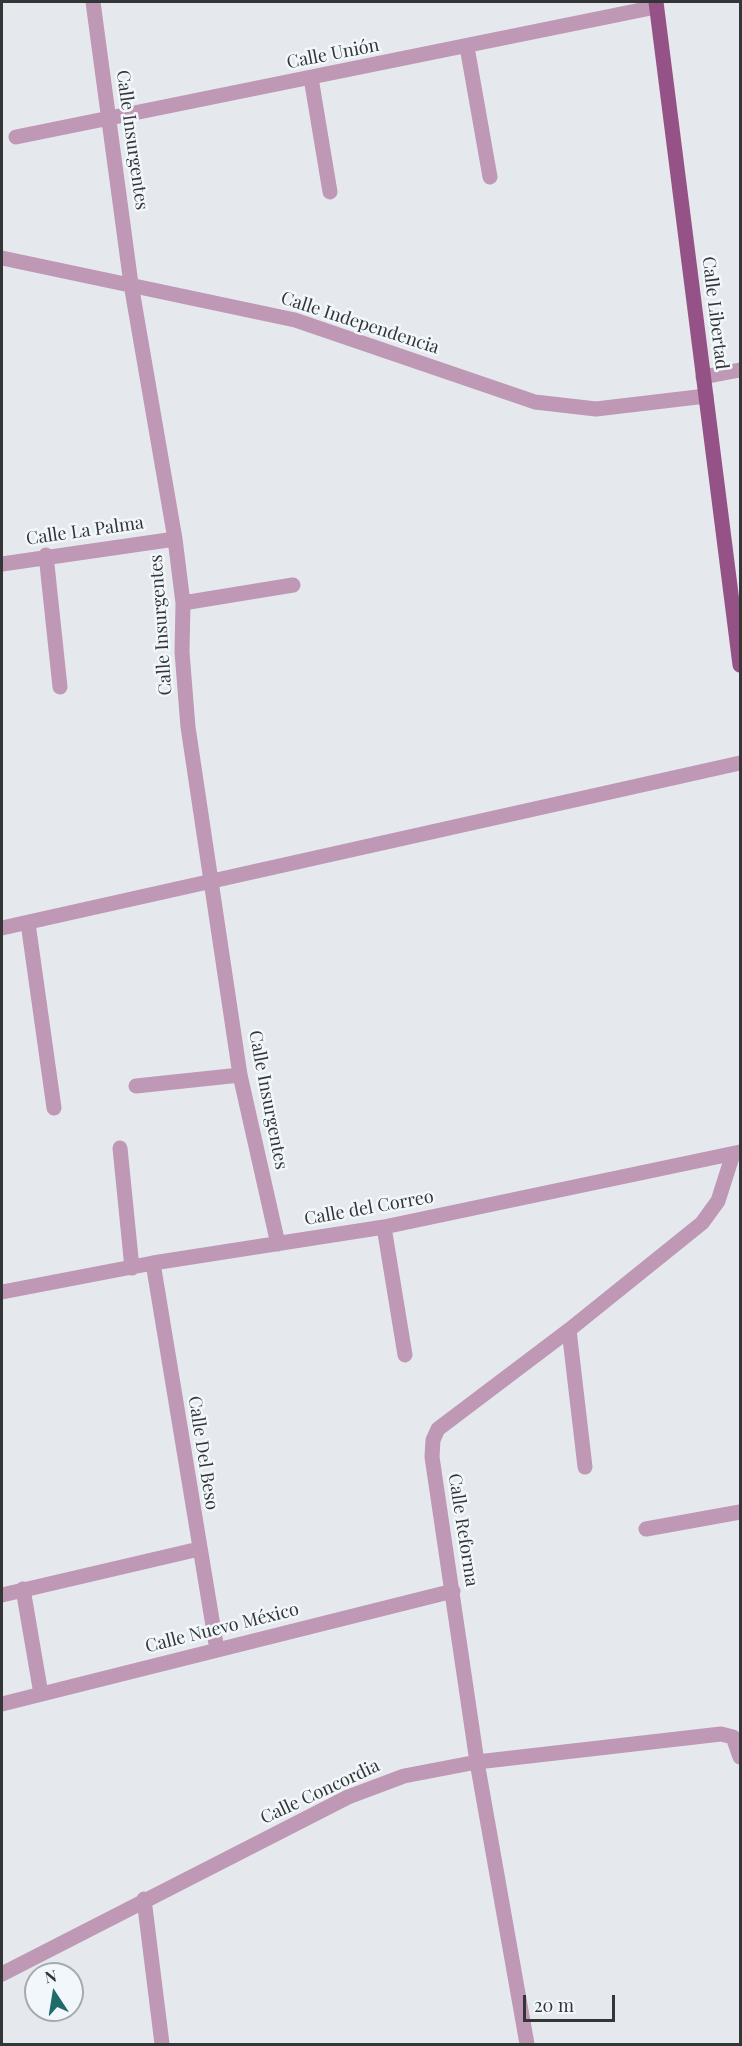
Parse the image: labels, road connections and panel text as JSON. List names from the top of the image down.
{
  "streets": {
    "main road": ["Calle Libertad"],
    "street": [
      "Calle Unión",
      "Calle Insurgentes",
      "Calle Independencia",
      "Calle La Palma",
      "Calle del Correo",
      "Calle Del Beso",
      "Calle Reforma",
      "Calle Nuevo México",
      "Calle Concordia"
    ]
  },
  "crossings": [
    ["Calle Unión", "Calle Insurgentes"],
    ["Calle Unión", "Calle Libertad"],
    ["Calle Insurgentes", "Calle Independencia"],
    ["Calle Insurgentes", "Calle La Palma"],
    ["Calle Insurgentes", "Calle del Correo"],
    ["Calle Libertad", "Calle Independencia"],
    ["Calle del Correo", "Calle Del Beso"],
    ["Calle del Correo", "Calle Reforma"],
    ["Calle Del Beso", "Calle Nuevo México"],
    ["Calle Reforma", "Calle Nuevo México"],
    ["Calle Reforma", "Calle Concordia"]
  ],
  "scale_bar": "20 m",
  "north": "top"
}
